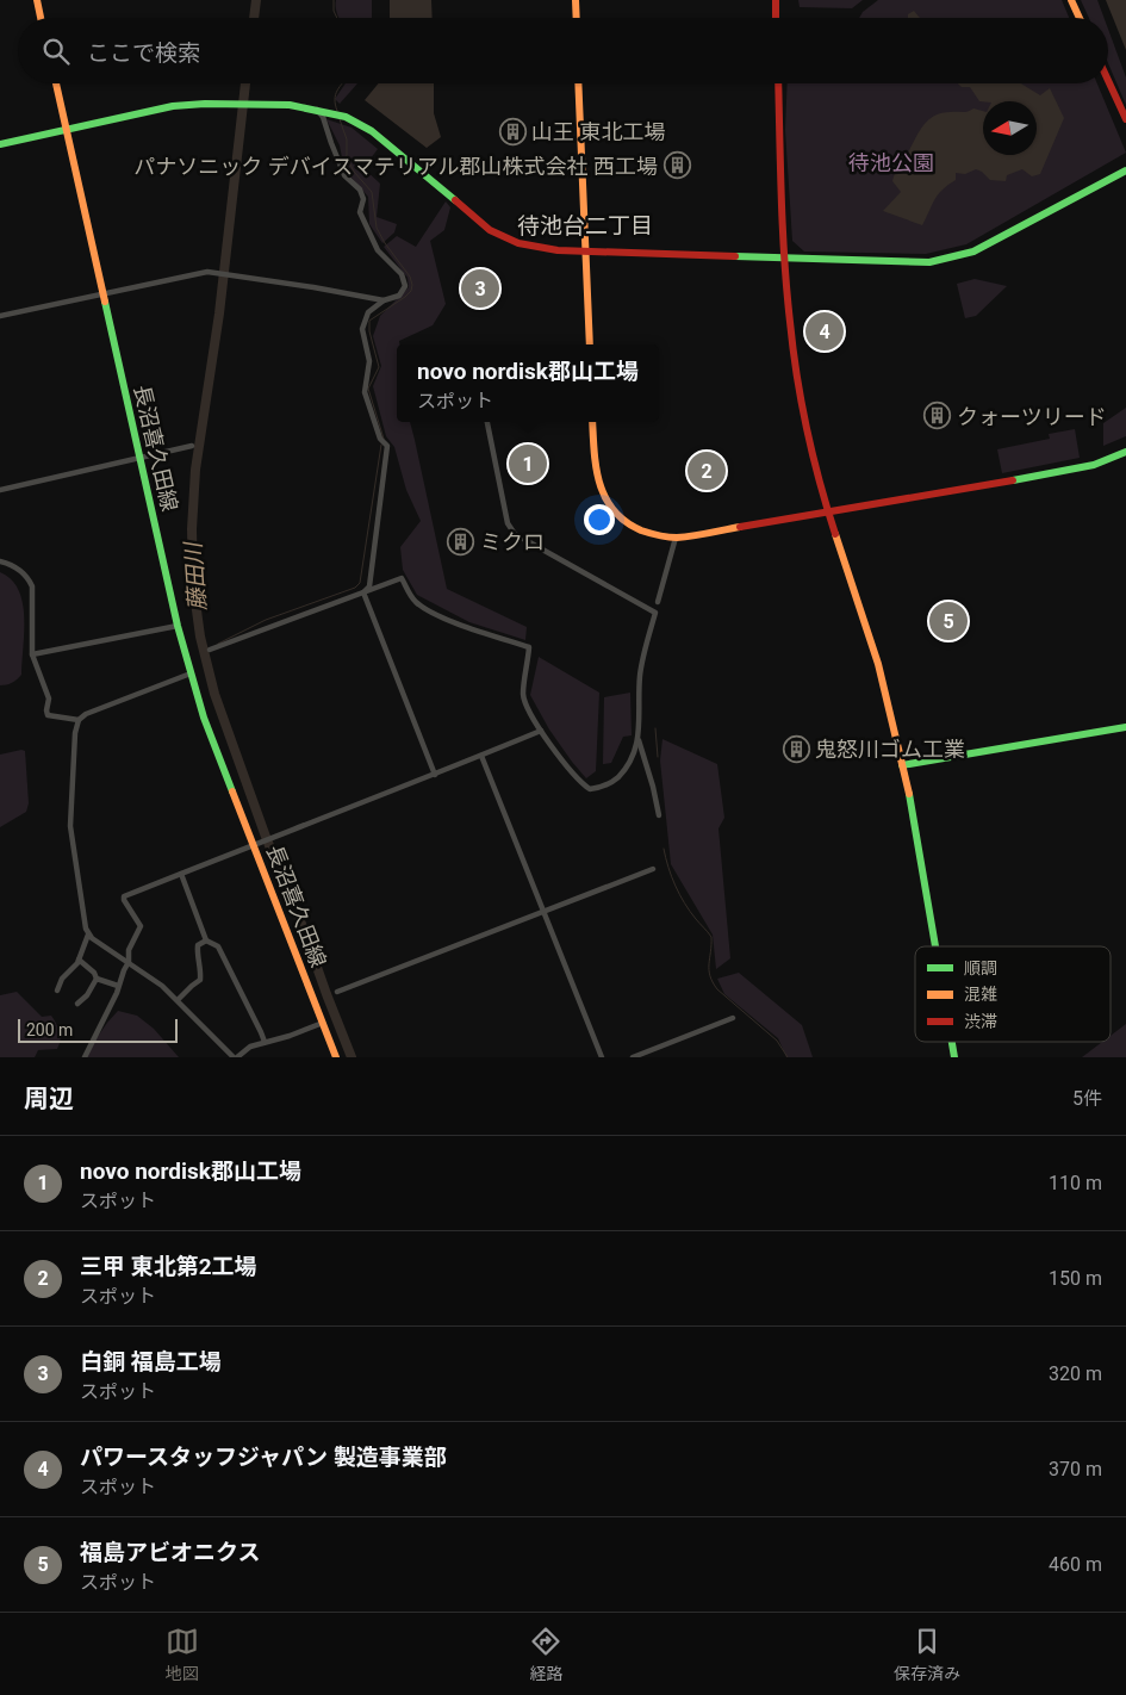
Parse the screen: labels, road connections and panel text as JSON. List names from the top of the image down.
{
  "streets": {
    "street": ["長沼喜久田線"]
  },
  "districts": ["待池台二丁目"],
  "water": ["藤田川"],
  "parks": ["待池公園"],
  "places": {
    "building": [
      "山王 東北工場",
      "パナソニック デバイスマテリアル郡山株式会社 西工場",
      "クォーツリード",
      "ミクロ",
      "鬼怒川ゴム工業"
    ]
  },
  "legend": ["順調", "混雑", "渋滞"],
  "scale_bar": "200 m",
  "north": "left",
  "page": {
    "search": "ここで検索",
    "pins": [
      "3",
      "4",
      "1",
      "2",
      "5"
    ],
    "popup": ["novo nordisk郡山工場", "スポット"],
    "scale": "200 m",
    "heading": ["周辺", "5件"],
    "list": [
      {
        "mark": "1",
        "name": "novo nordisk郡山工場",
        "note": "スポット",
        "value": "110 m"
      },
      {
        "mark": "2",
        "name": "三甲 東北第2工場",
        "note": "スポット",
        "value": "150 m"
      },
      {
        "mark": "3",
        "name": "白銅 福島工場",
        "note": "スポット",
        "value": "320 m"
      },
      {
        "mark": "4",
        "name": "パワースタッフジャパン 製造事業部",
        "note": "スポット",
        "value": "370 m"
      },
      {
        "mark": "5",
        "name": "福島アビオニクス",
        "note": "スポット",
        "value": "460 m"
      }
    ],
    "nav": ["地図", "経路", "保存済み"]
  }
}
